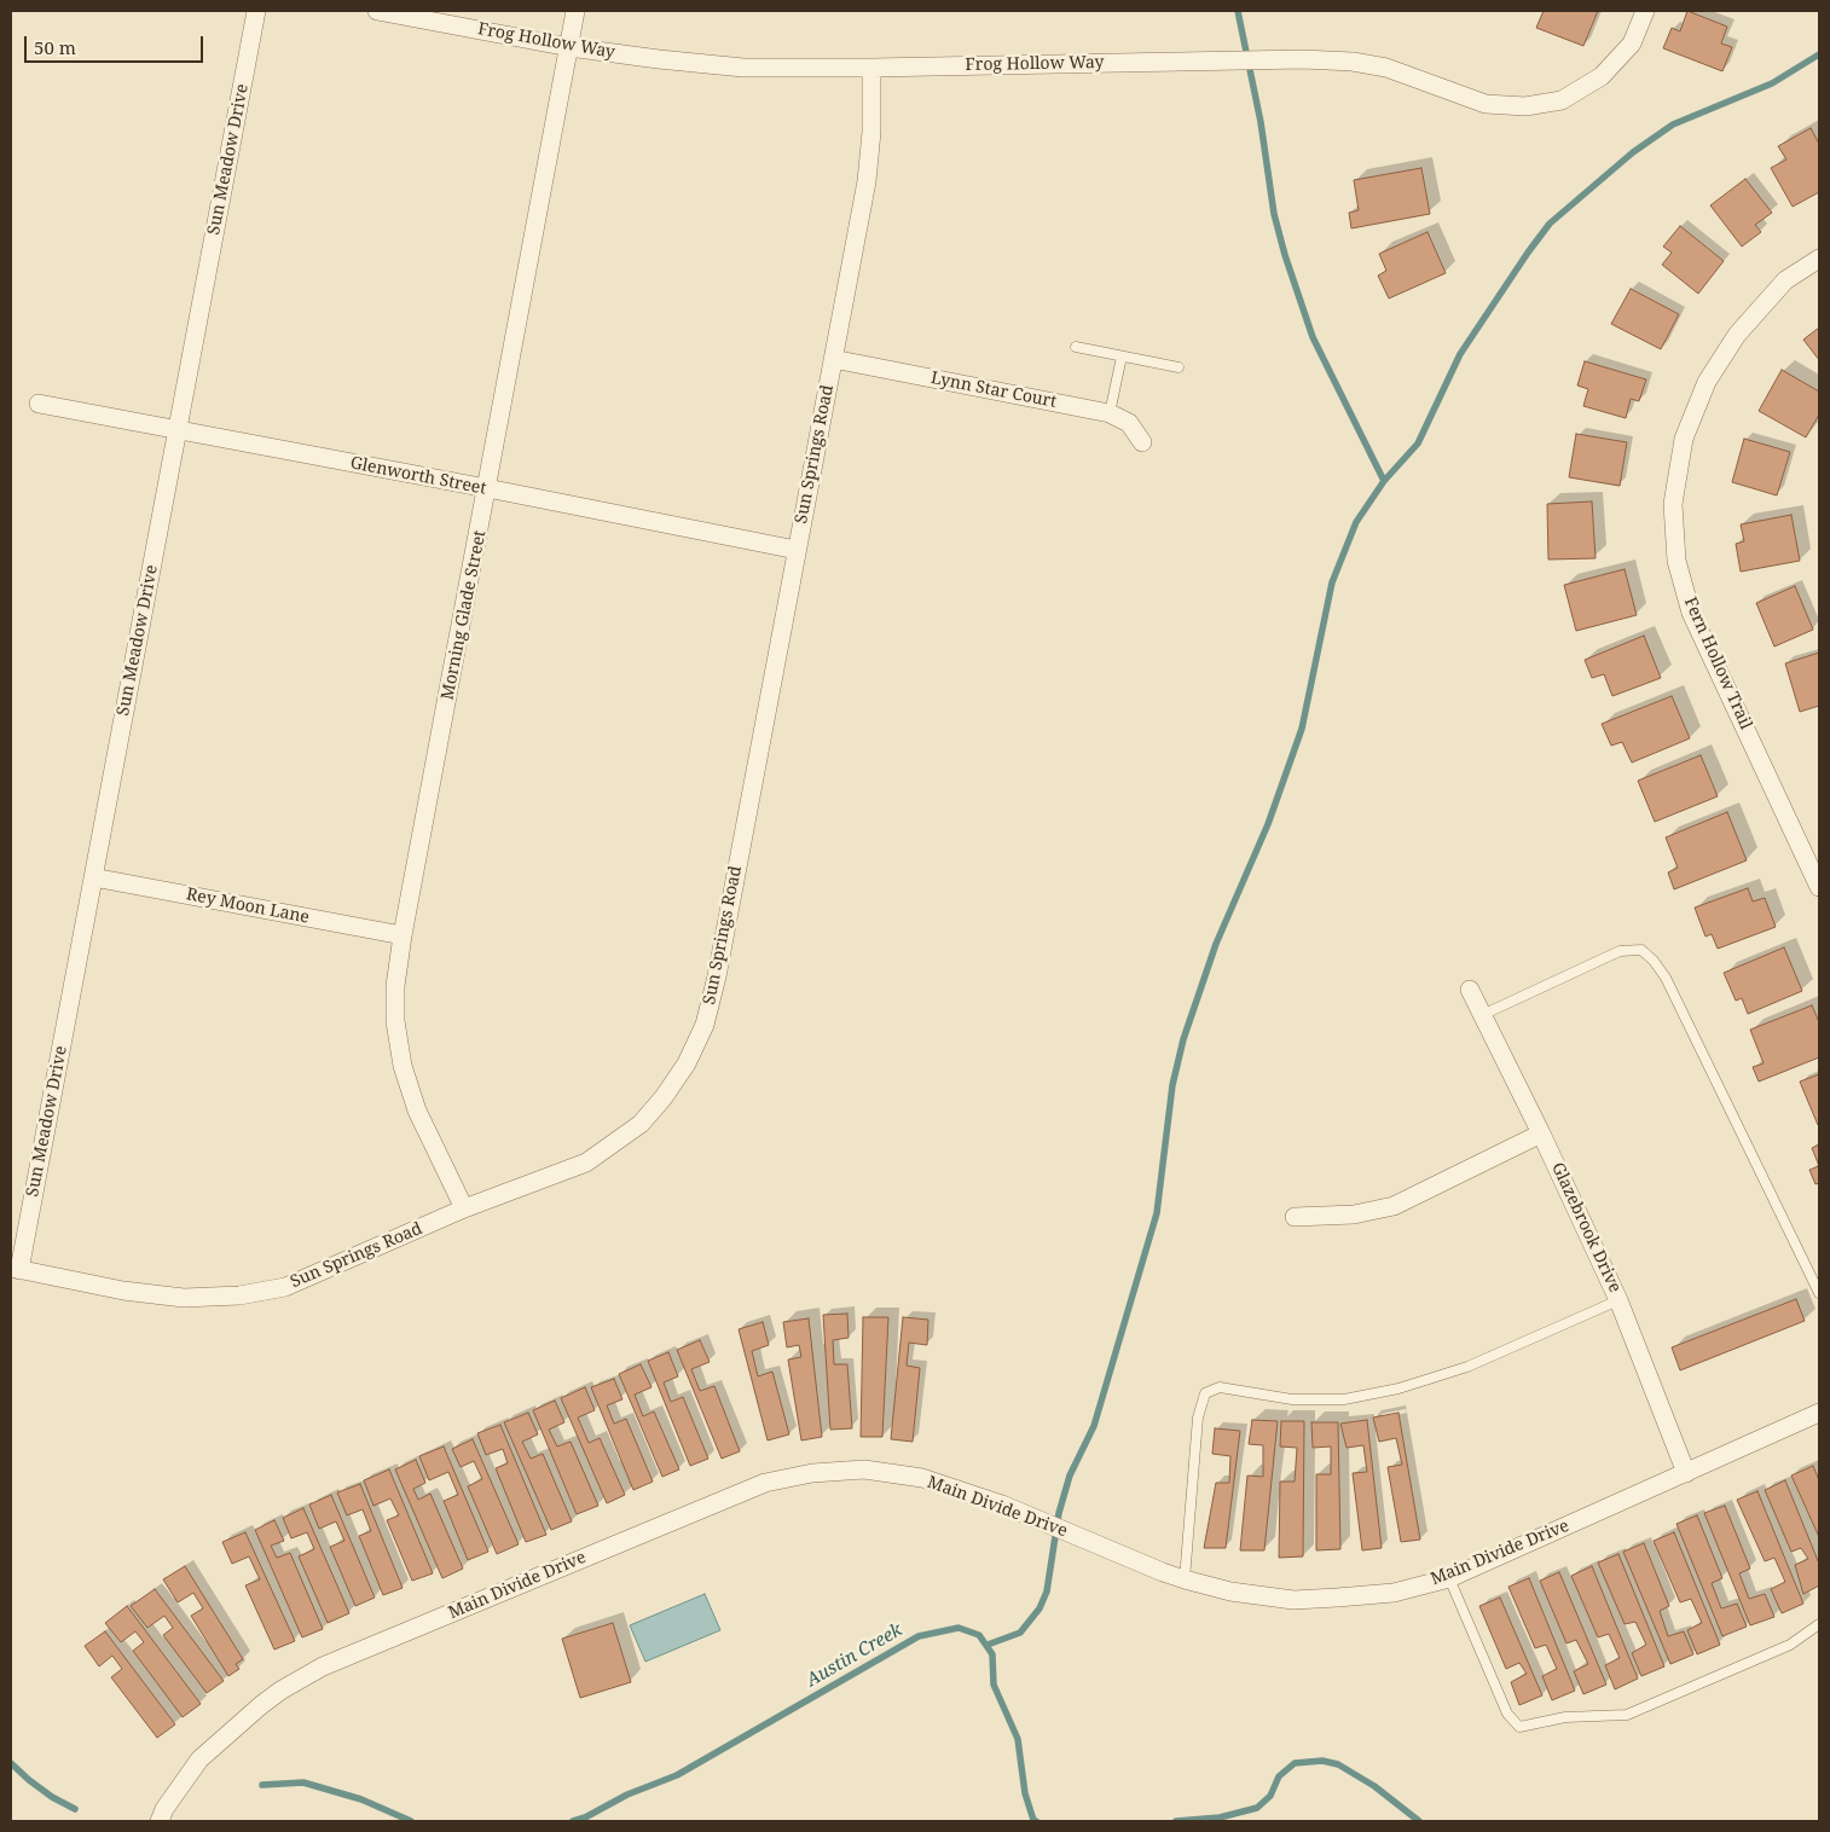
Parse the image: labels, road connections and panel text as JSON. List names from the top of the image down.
{
  "streets": {
    "street": [
      "Frog Hollow Way",
      "Sun Meadow Drive",
      "Lynn Star Court",
      "Sun Springs Road",
      "Glenworth Street",
      "Morning Glade Street",
      "Fern Hollow Trail",
      "Rey Moon Lane",
      "Glazebrook Drive",
      "Main Divide Drive"
    ]
  },
  "crossings": [
    ["Frog Hollow Way", "Sun Springs Road"],
    ["Frog Hollow Way", "Morning Glade Street"],
    ["Sun Meadow Drive", "Sun Springs Road"],
    ["Sun Meadow Drive", "Glenworth Street"],
    ["Sun Meadow Drive", "Rey Moon Lane"],
    ["Lynn Star Court", "Sun Springs Road"],
    ["Sun Springs Road", "Glenworth Street"],
    ["Sun Springs Road", "Morning Glade Street"],
    ["Glenworth Street", "Morning Glade Street"],
    ["Morning Glade Street", "Rey Moon Lane"],
    ["Glazebrook Drive", "Main Divide Drive"]
  ],
  "water": ["Austin Creek"],
  "scale_bar": "50 m"
}
